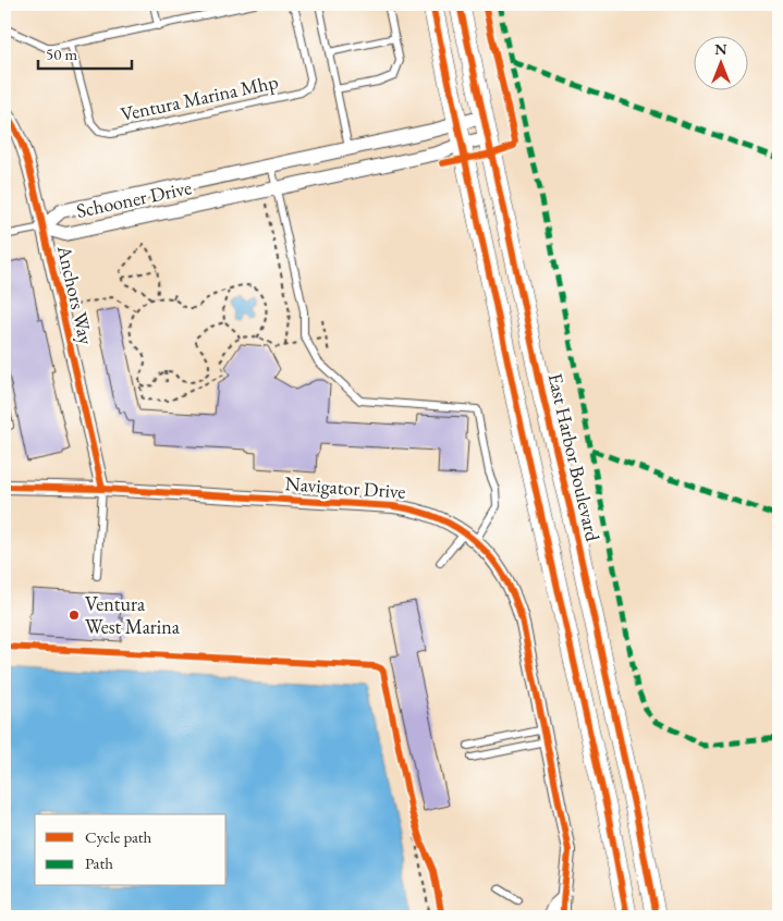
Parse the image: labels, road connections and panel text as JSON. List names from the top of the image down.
{
  "streets": {
    "main road": ["East Harbor Boulevard"],
    "street": ["Schooner Drive", "Anchors Way", "Navigator Drive"],
    "lane": ["Ventura Marina Mhp"]
  },
  "crossings": [
    ["Schooner Drive", "Anchors Way"],
    ["Schooner Drive", "East Harbor Boulevard"],
    ["Anchors Way", "Navigator Drive"]
  ],
  "places": ["Ventura West Marina"],
  "legend": ["Cycle path", "Path"],
  "scale_bar": "50 m",
  "north": "top"
}
